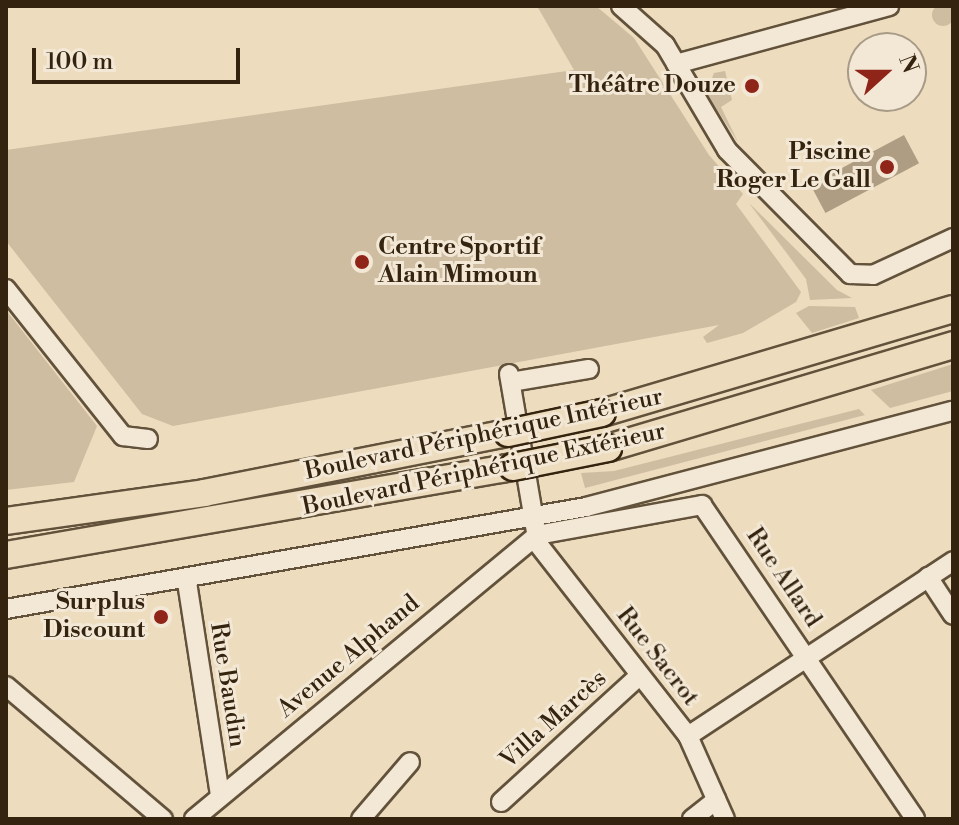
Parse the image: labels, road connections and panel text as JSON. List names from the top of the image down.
{
  "streets": {
    "highway": ["Boulevard Périphérique Intérieur", "Boulevard Périphérique Extérieur"],
    "street": [
      "Rue Allard",
      "Avenue Alphand",
      "Rue Sacrot",
      "Rue Baudin",
      "Villa Marcès"
    ]
  },
  "crossings": [
    ["Rue Allard", "Avenue Alphand"],
    ["Rue Allard", "Rue Sacrot"],
    ["Avenue Alphand", "Rue Sacrot"],
    ["Avenue Alphand", "Rue Baudin"],
    ["Rue Sacrot", "Villa Marcès"]
  ],
  "places": [
    "Théâtre Douze",
    "Piscine Roger Le Gall",
    "Centre Sportif Alain Mimoun",
    "Surplus Discount"
  ],
  "scale_bar": "100 m",
  "north": "right"
}
